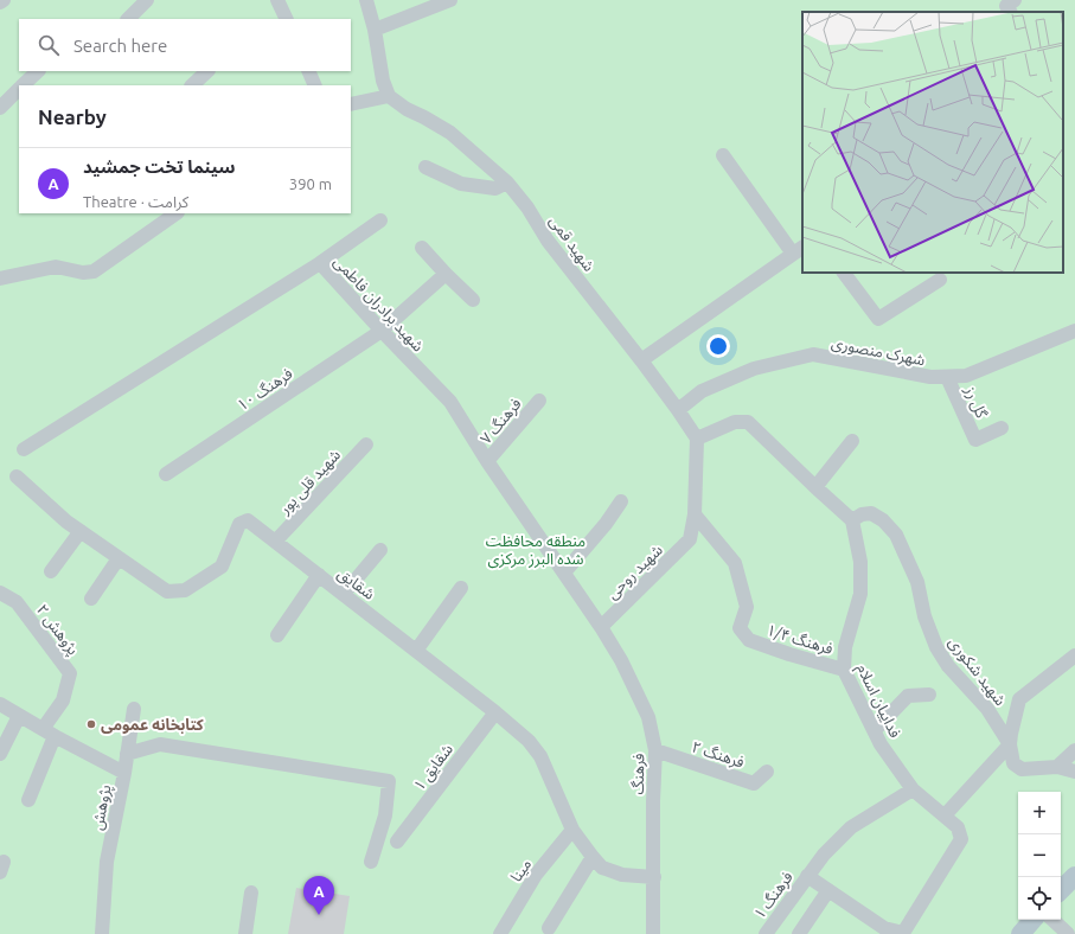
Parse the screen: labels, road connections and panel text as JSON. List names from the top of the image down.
{
  "streets": {
    "street": [
      "شهید قمی",
      "شهید برادران فاطمی",
      "شهرک منصوری",
      "فرهنگ ۱۰",
      "گل رز",
      "فرهنگ ۷",
      "شهید قلی پور",
      "شهید روحی",
      "شقایق",
      "پژوهش ۲",
      "فرهنگ ۱/۴",
      "شهید شکوری",
      "فداییان اسلام",
      "فرهنگ ۲",
      "شقایق ۱",
      "فرهنگ",
      "پژوهش",
      "مینا",
      "فرهنگ ۱"
    ]
  },
  "crossings": [
    ["شهید قمی", "شهرک منصوری"],
    ["شهید برادران فاطمی", "فرهنگ ۱۰"],
    ["شهید برادران فاطمی", "فرهنگ ۷"],
    ["شهید برادران فاطمی", "شهید روحی"],
    ["شهید برادران فاطمی", "فرهنگ"],
    ["شهرک منصوری", "گل رز"],
    ["شهید قلی پور", "شقایق"],
    ["شهید روحی", "فرهنگ ۱/۴"],
    ["شهید روحی", "فرهنگ"],
    ["شقایق", "شقایق ۱"],
    ["شقایق", "فرهنگ"],
    ["شقایق", "مینا"],
    ["پژوهش ۲", "پژوهش"],
    ["فرهنگ ۱/۴", "فداییان اسلام"],
    ["شهید شکوری", "فداییان اسلام"],
    ["فداییان اسلام", "فرهنگ ۱"],
    ["فرهنگ ۲", "فرهنگ"]
  ],
  "parks": ["منطقه محافظت شده البرز مرکزی"],
  "places": ["کتابخانه عمومی"],
  "page": {
    "search": "Search here",
    "heading": "Nearby",
    "list": [
      {
        "mark": "A",
        "name": "سینما تخت جمشید",
        "note": "Theatre · کرامت",
        "value": "390 m"
      }
    ],
    "map_buttons": ["+", "−"],
    "pins": "A"
  }
}
